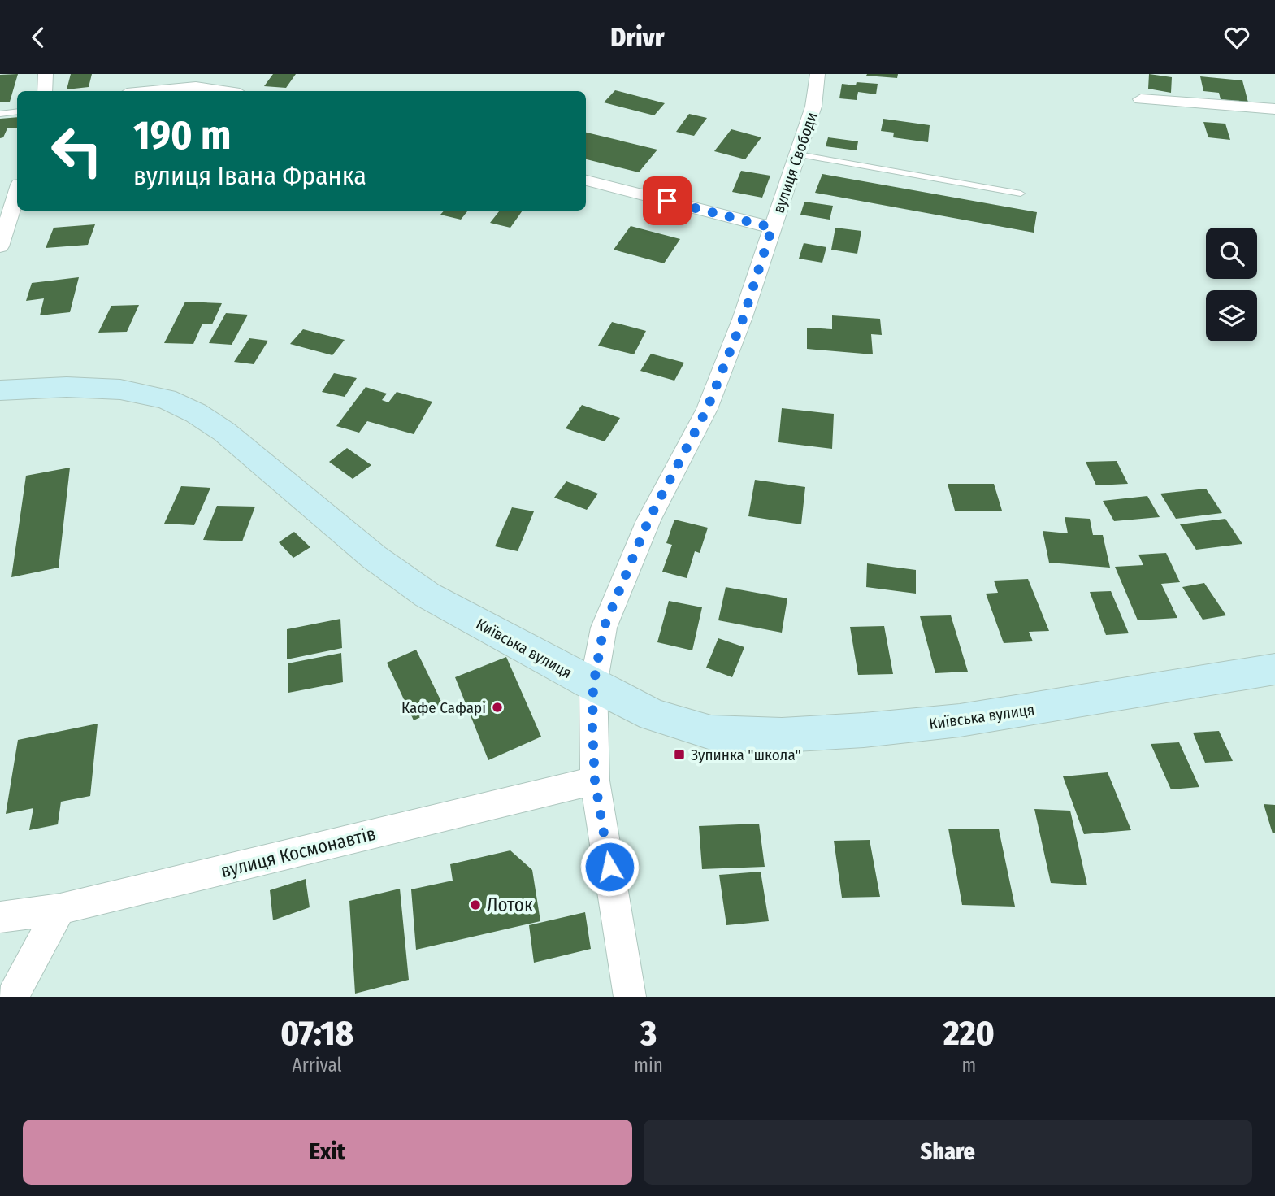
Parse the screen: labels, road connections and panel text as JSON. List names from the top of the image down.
{
  "streets": {
    "street": ["вулиця Свободи", "Київська вулиця", "вулиця Космонавтів"]
  },
  "crossings": [
    ["вулиця Свободи", "Київська вулиця"],
    ["вулиця Свободи", "вулиця Космонавтів"]
  ],
  "places": {
    "other": ["Кафе Сафарі", "Лоток"],
    "transit": ["Зупинка \"школа\""]
  },
  "page": {
    "header": "Drivr",
    "turn": ["190 m", "вулиця Івана Франка"],
    "eta": [
      "07:18",
      "Arrival",
      "3",
      "min",
      "220",
      "m"
    ],
    "buttons": ["Exit", "Share"]
  }
}
